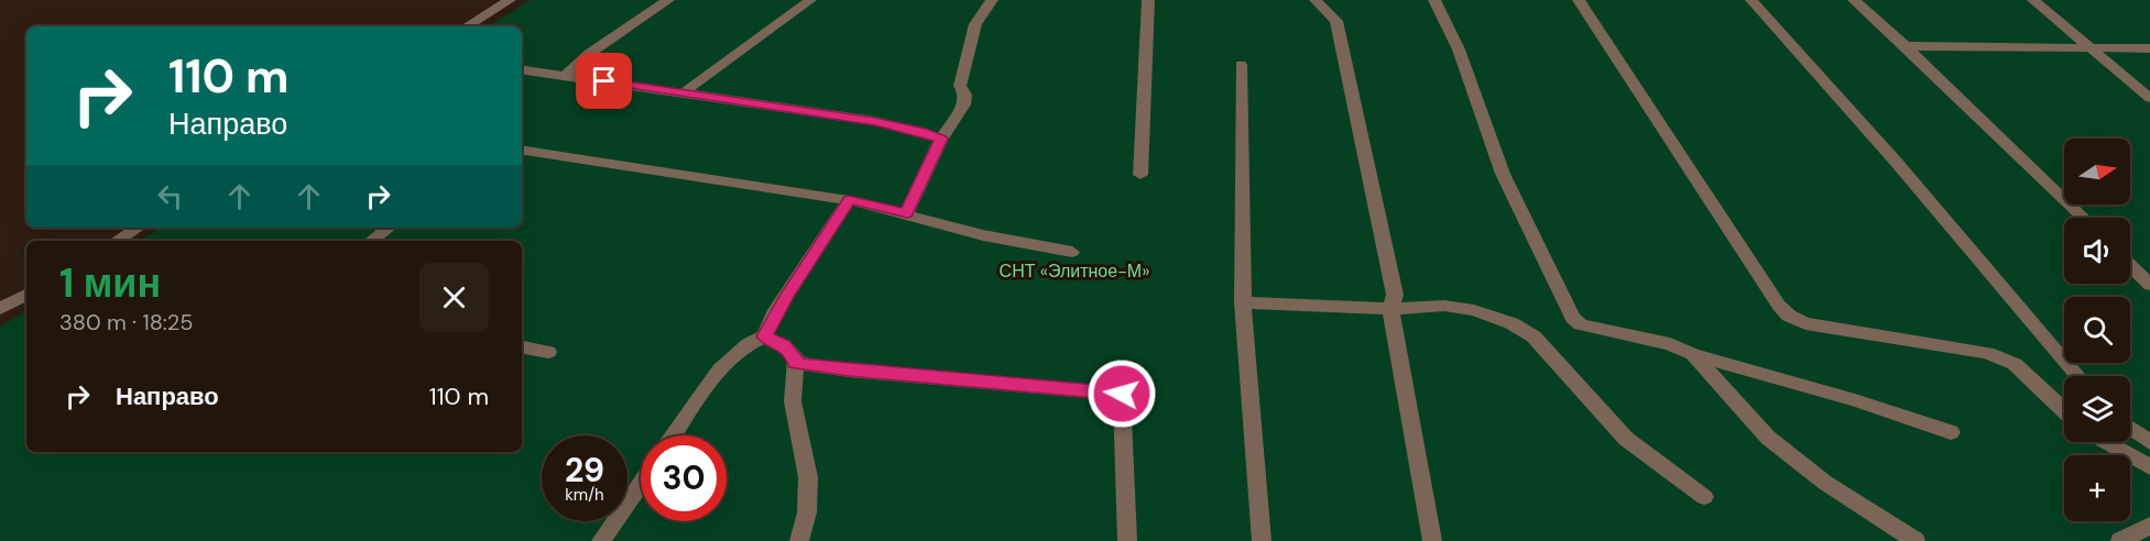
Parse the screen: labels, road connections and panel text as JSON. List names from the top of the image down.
{
  "parks": ["СНТ «Элитное-М»"],
  "north": "right",
  "page": {
    "turn": ["110 m", "Направо"],
    "map_buttons": "+",
    "heading": ["1 мин", "380 m · 18:25"],
    "list": [
      {
        "name": "Направо",
        "value": "110 m"
      }
    ],
    "speed": "29 km/h",
    "limit": "30"
  }
}
